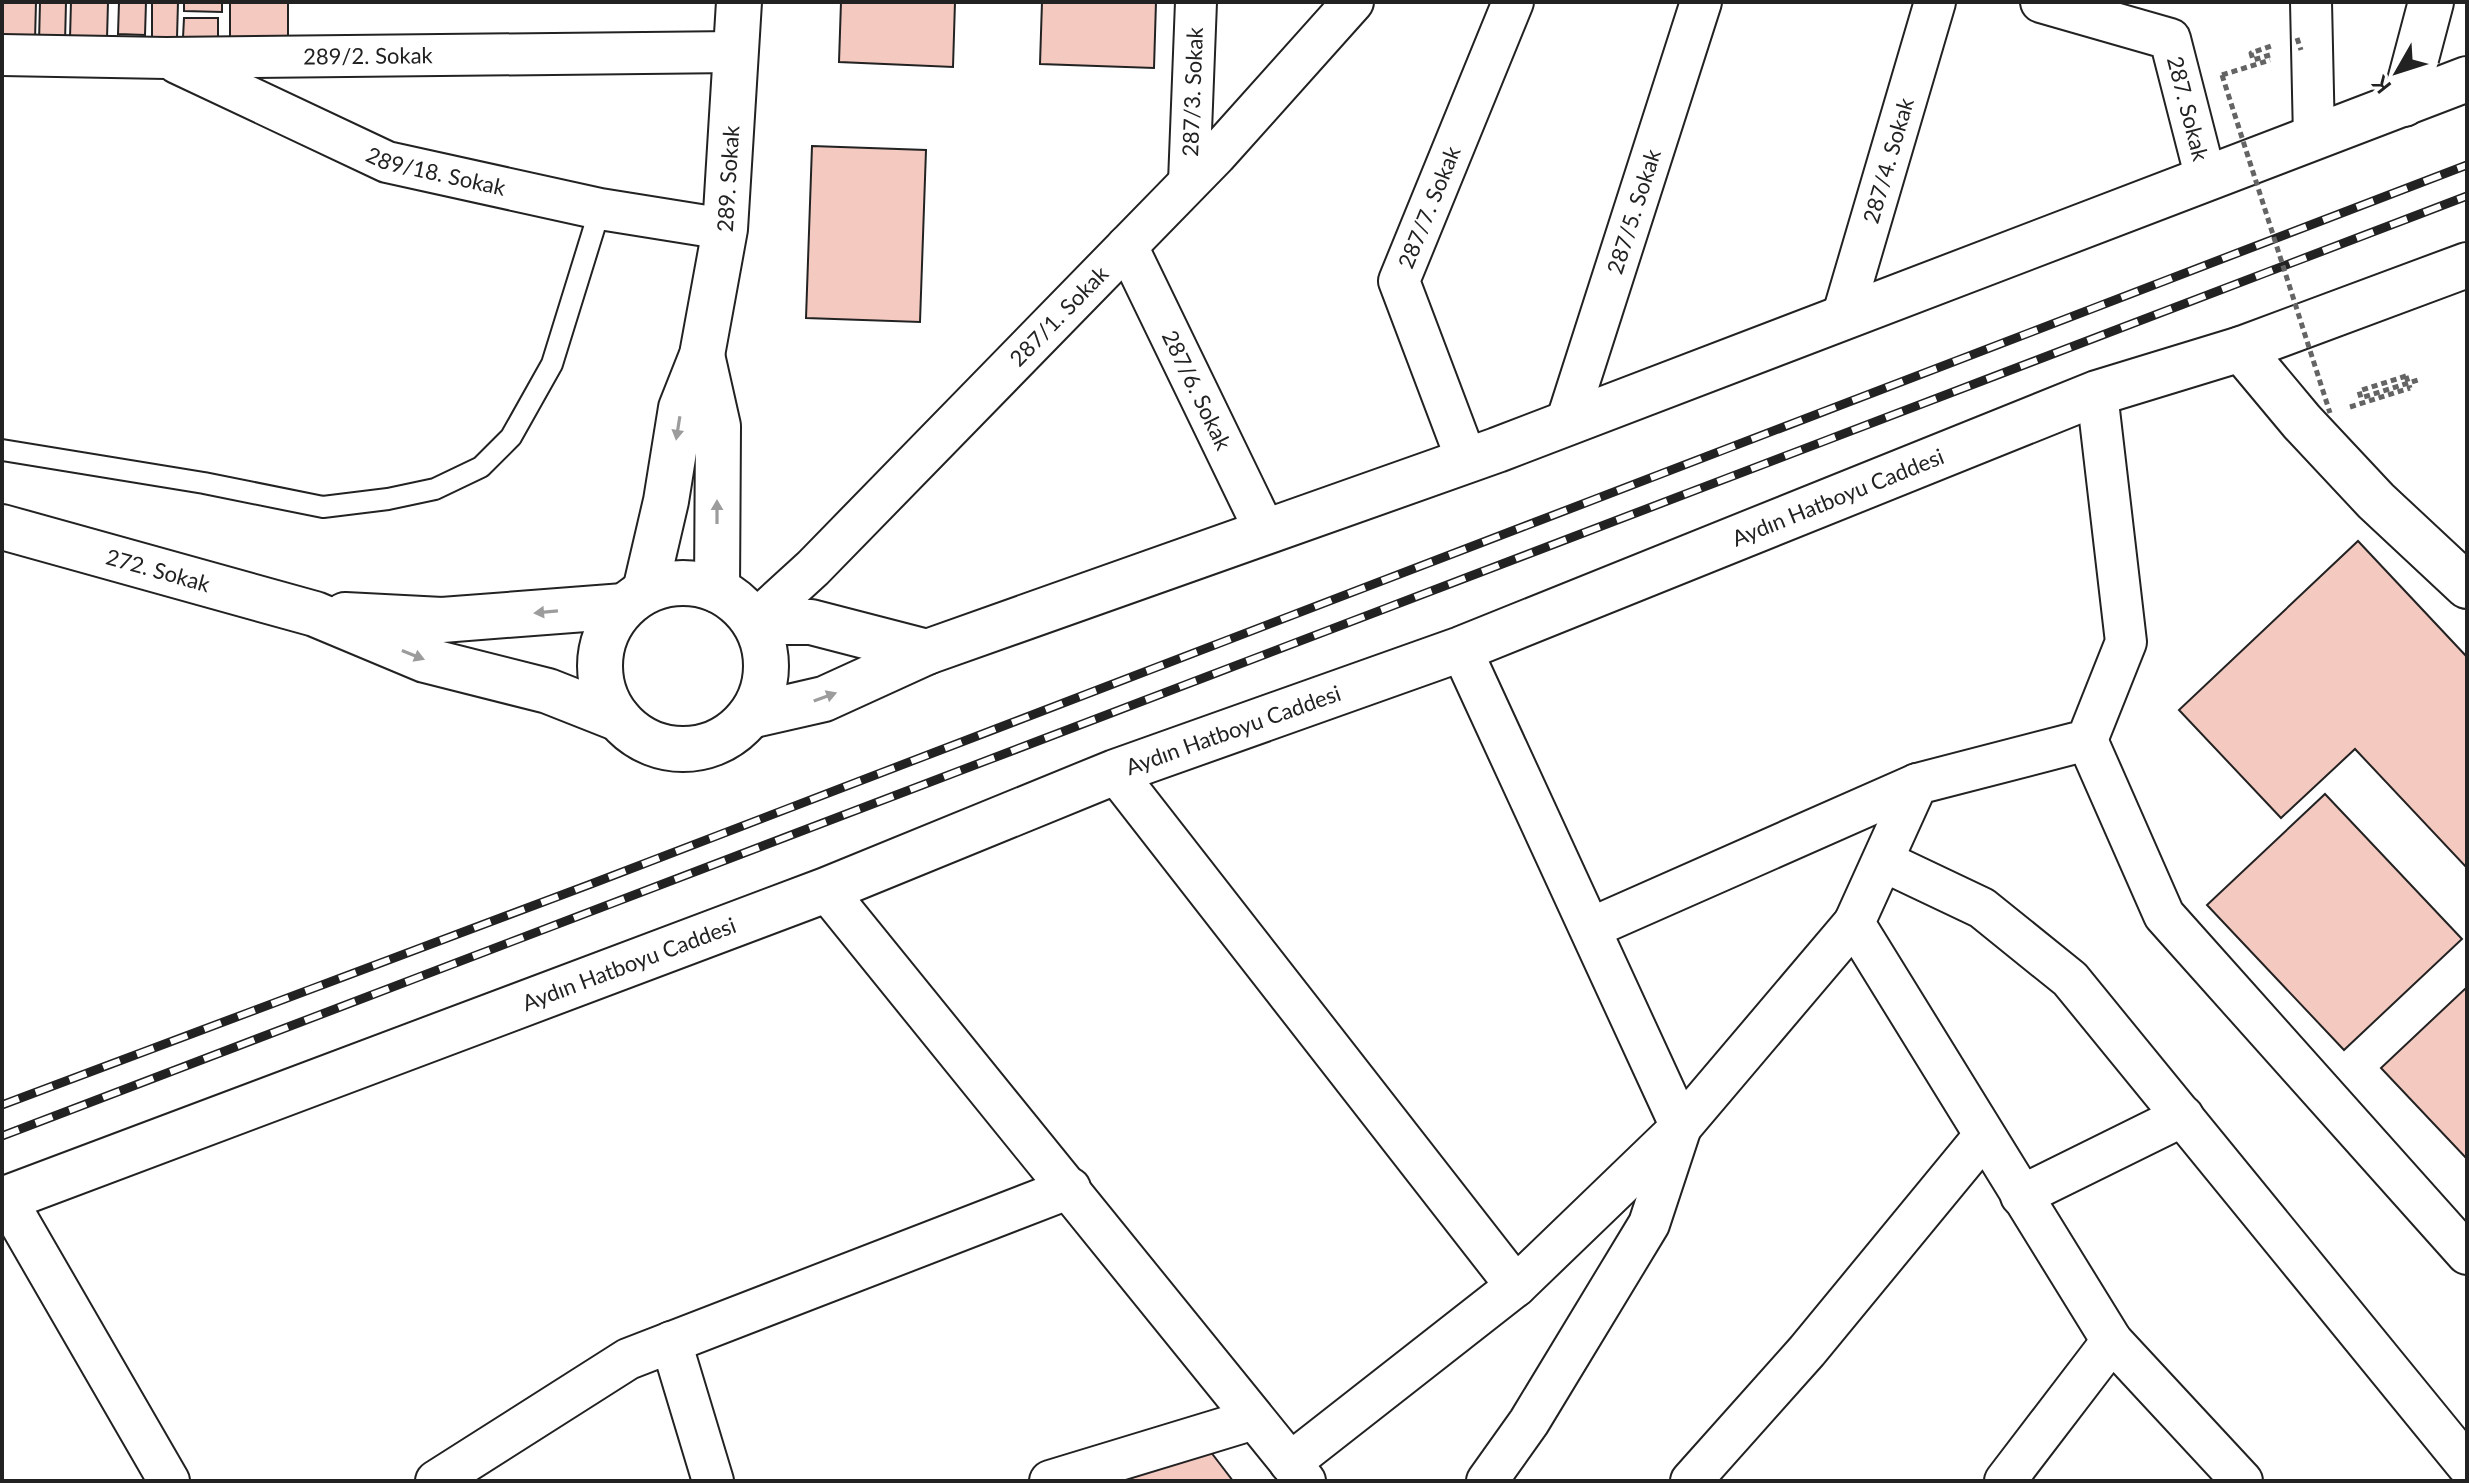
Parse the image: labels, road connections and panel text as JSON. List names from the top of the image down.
{
  "streets": {
    "street": [
      "289/2. Sokak",
      "287/3. Sokak",
      "287. Sokak",
      "287/4. Sokak",
      "289/18. Sokak",
      "289. Sokak",
      "287/7. Sokak",
      "287/5. Sokak",
      "287/1. Sokak",
      "287/6. Sokak",
      "Aydın Hatboyu Caddesi",
      "272. Sokak"
    ]
  },
  "crossings": [
    ["289/2. Sokak", "289/18. Sokak"],
    ["289/2. Sokak", "289. Sokak"],
    ["287/3. Sokak", "287/1. Sokak"],
    ["289/18. Sokak", "289. Sokak"],
    ["287/1. Sokak", "287/6. Sokak"],
    ["287/1. Sokak", "272. Sokak"]
  ],
  "north": "bottom left"
}
